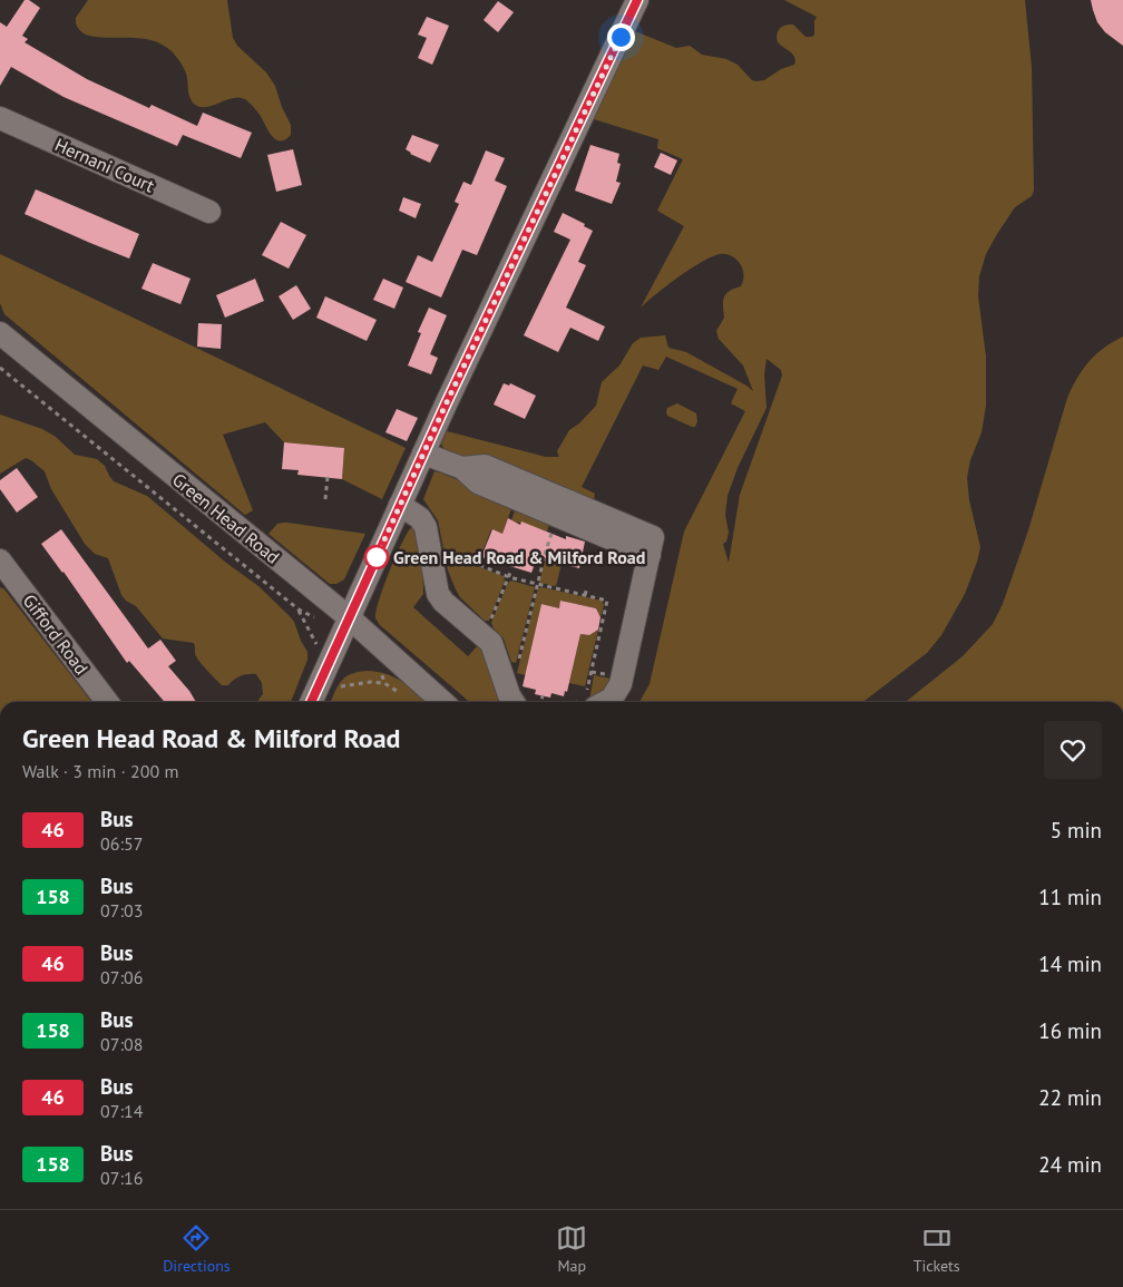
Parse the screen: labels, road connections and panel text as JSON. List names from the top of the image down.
{
  "streets": {
    "street": ["Hernani Court", "Green Head Road", "Gifford Road"]
  },
  "places": ["Green Head Road & Milford Road"],
  "lines": ["bus line 46"],
  "page": {
    "heading": ["Green Head Road & Milford Road", "Walk · 3 min · 200 m"],
    "list": [
      {
        "mark": "46",
        "name": "Bus",
        "note": "06:57",
        "value": "5 min"
      },
      {
        "mark": "158",
        "name": "Bus",
        "note": "07:03",
        "value": "11 min"
      },
      {
        "mark": "46",
        "name": "Bus",
        "note": "07:06",
        "value": "14 min"
      },
      {
        "mark": "158",
        "name": "Bus",
        "note": "07:08",
        "value": "16 min"
      },
      {
        "mark": "46",
        "name": "Bus",
        "note": "07:14",
        "value": "22 min"
      },
      {
        "mark": "158",
        "name": "Bus",
        "note": "07:16",
        "value": "24 min"
      }
    ],
    "tabs": ["Directions", "Map", "Tickets"]
  }
}
